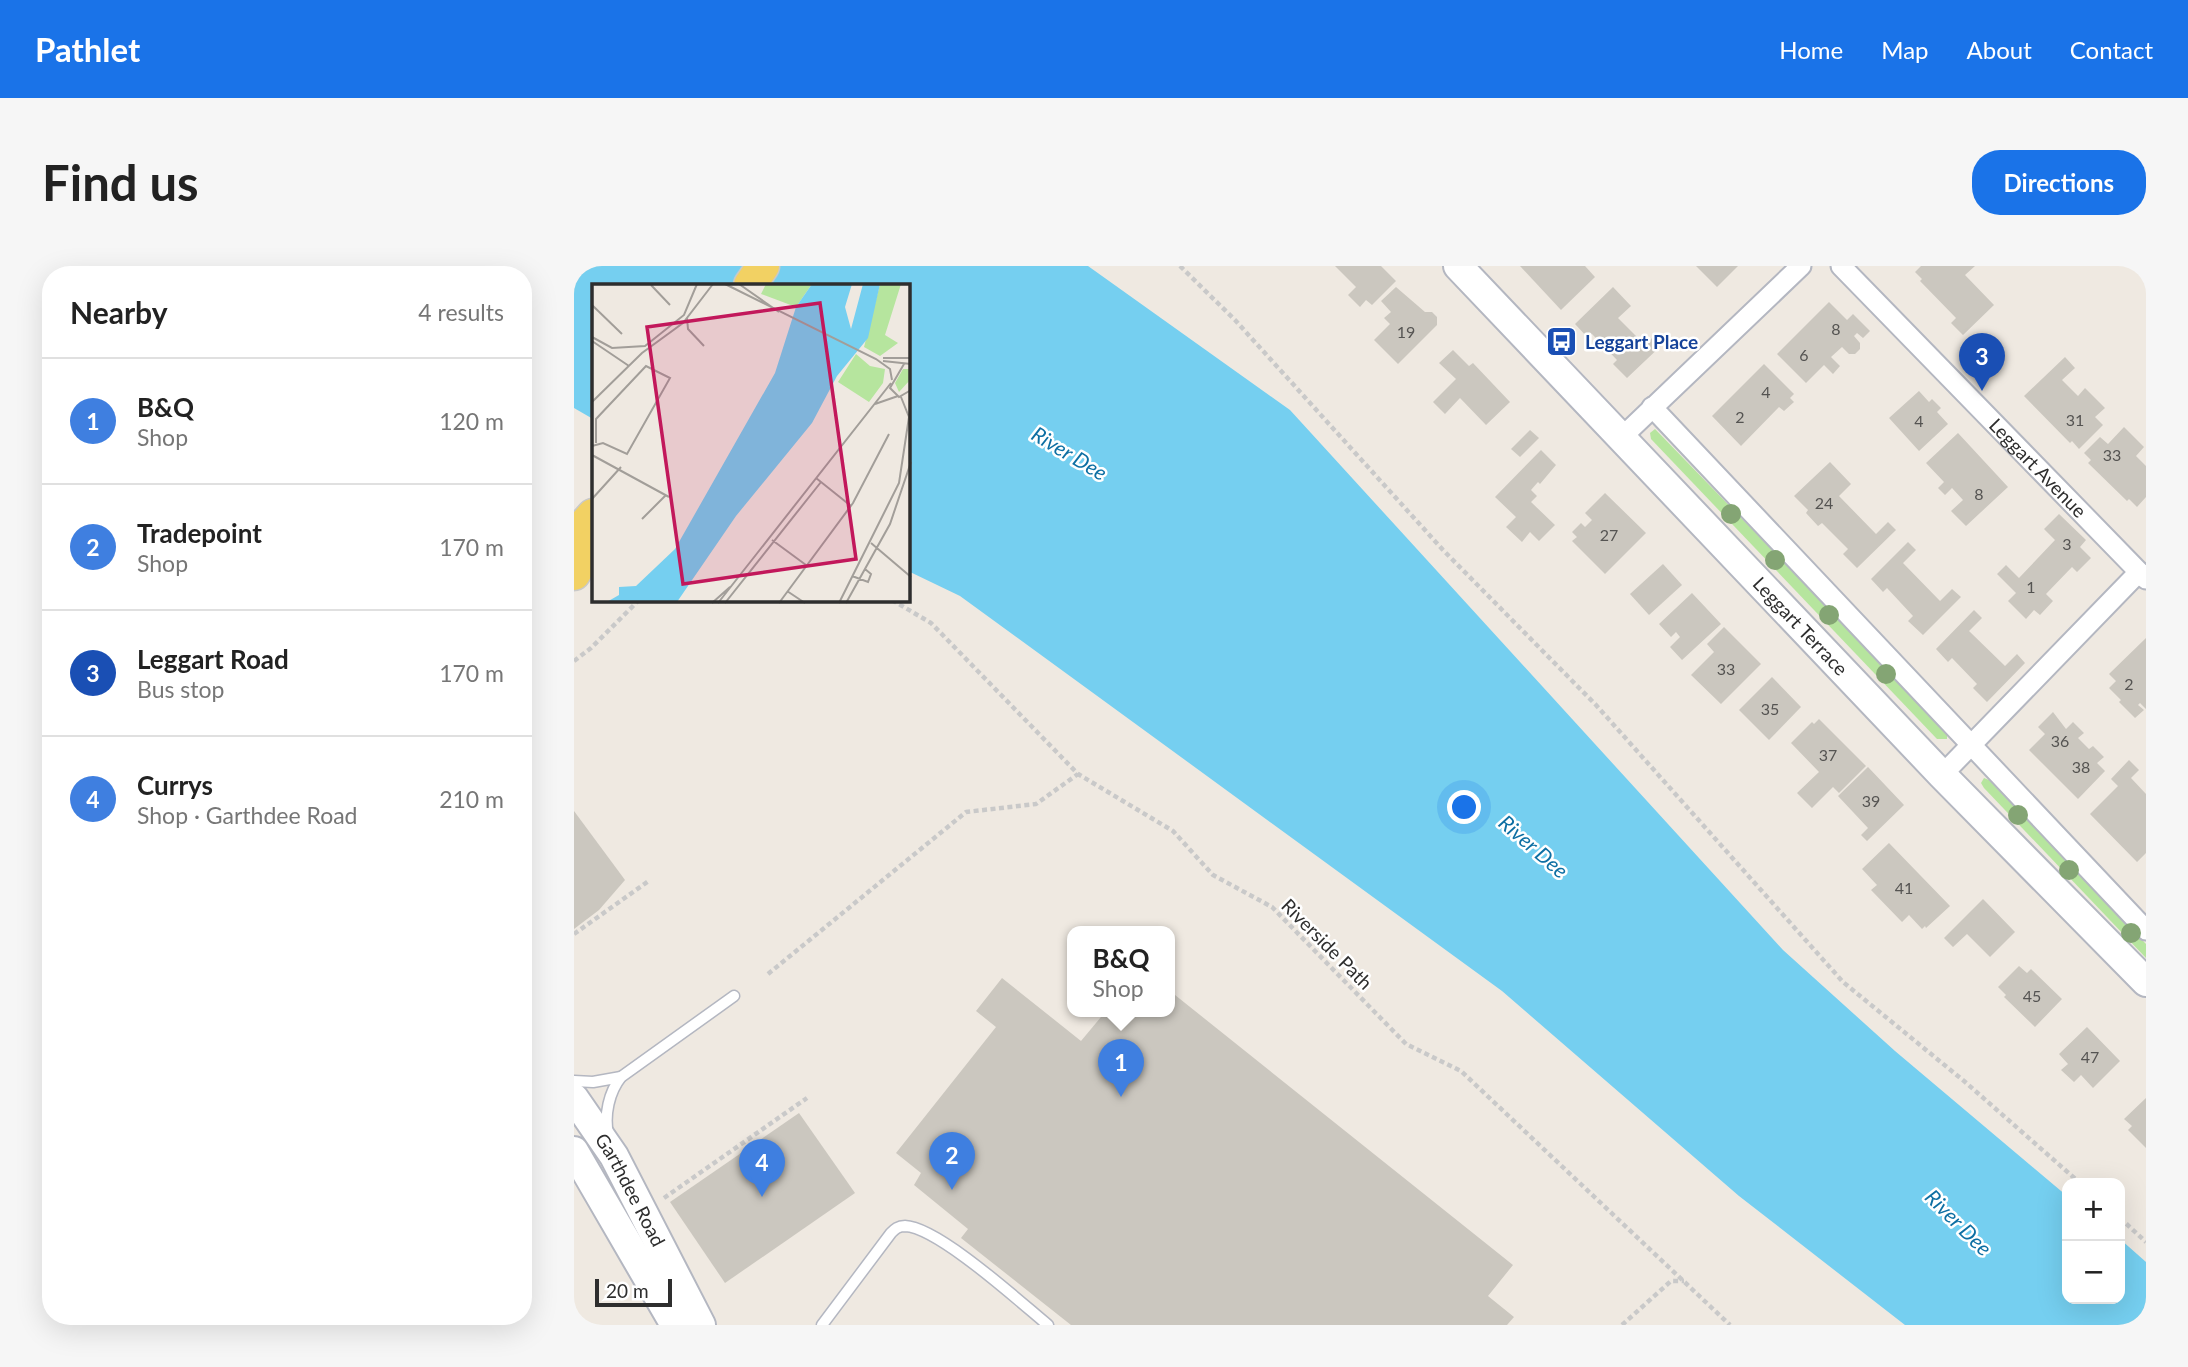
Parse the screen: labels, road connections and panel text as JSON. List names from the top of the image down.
{
  "streets": {
    "main road": ["Leggart Terrace", "Garthdee Road"],
    "street": ["Leggart Avenue"],
    "path": ["Riverside Path"]
  },
  "water": ["River Dee"],
  "places": {
    "bus stop": ["Leggart Place"]
  },
  "house_numbers": [
    "8",
    "19",
    "6",
    "4",
    "2",
    "31",
    "4",
    "33",
    "8",
    "24",
    "27",
    "3",
    "1",
    "33",
    "2",
    "35",
    "36",
    "37",
    "38",
    "39",
    "41",
    "45",
    "47"
  ],
  "scale_bar": "20 m",
  "page": {
    "header": "Pathlet",
    "nav": [
      "Home",
      "Map",
      "About",
      "Contact"
    ],
    "buttons": "Directions",
    "title": "Find us",
    "heading": ["Nearby", "4 results"],
    "pins": [
      "3",
      "1",
      "2",
      "4"
    ],
    "list": [
      {
        "mark": "1",
        "name": "B&Q",
        "note": "Shop",
        "value": "120 m"
      },
      {
        "mark": "2",
        "name": "Tradepoint",
        "note": "Shop",
        "value": "170 m"
      },
      {
        "mark": "3",
        "name": "Leggart Road",
        "note": "Bus stop",
        "value": "170 m"
      },
      {
        "mark": "4",
        "name": "Currys",
        "note": "Shop · Garthdee Road",
        "value": "210 m"
      }
    ],
    "popup": ["B&Q", "Shop"],
    "map_buttons": ["+", "−"],
    "scale": "20 m"
  }
}
